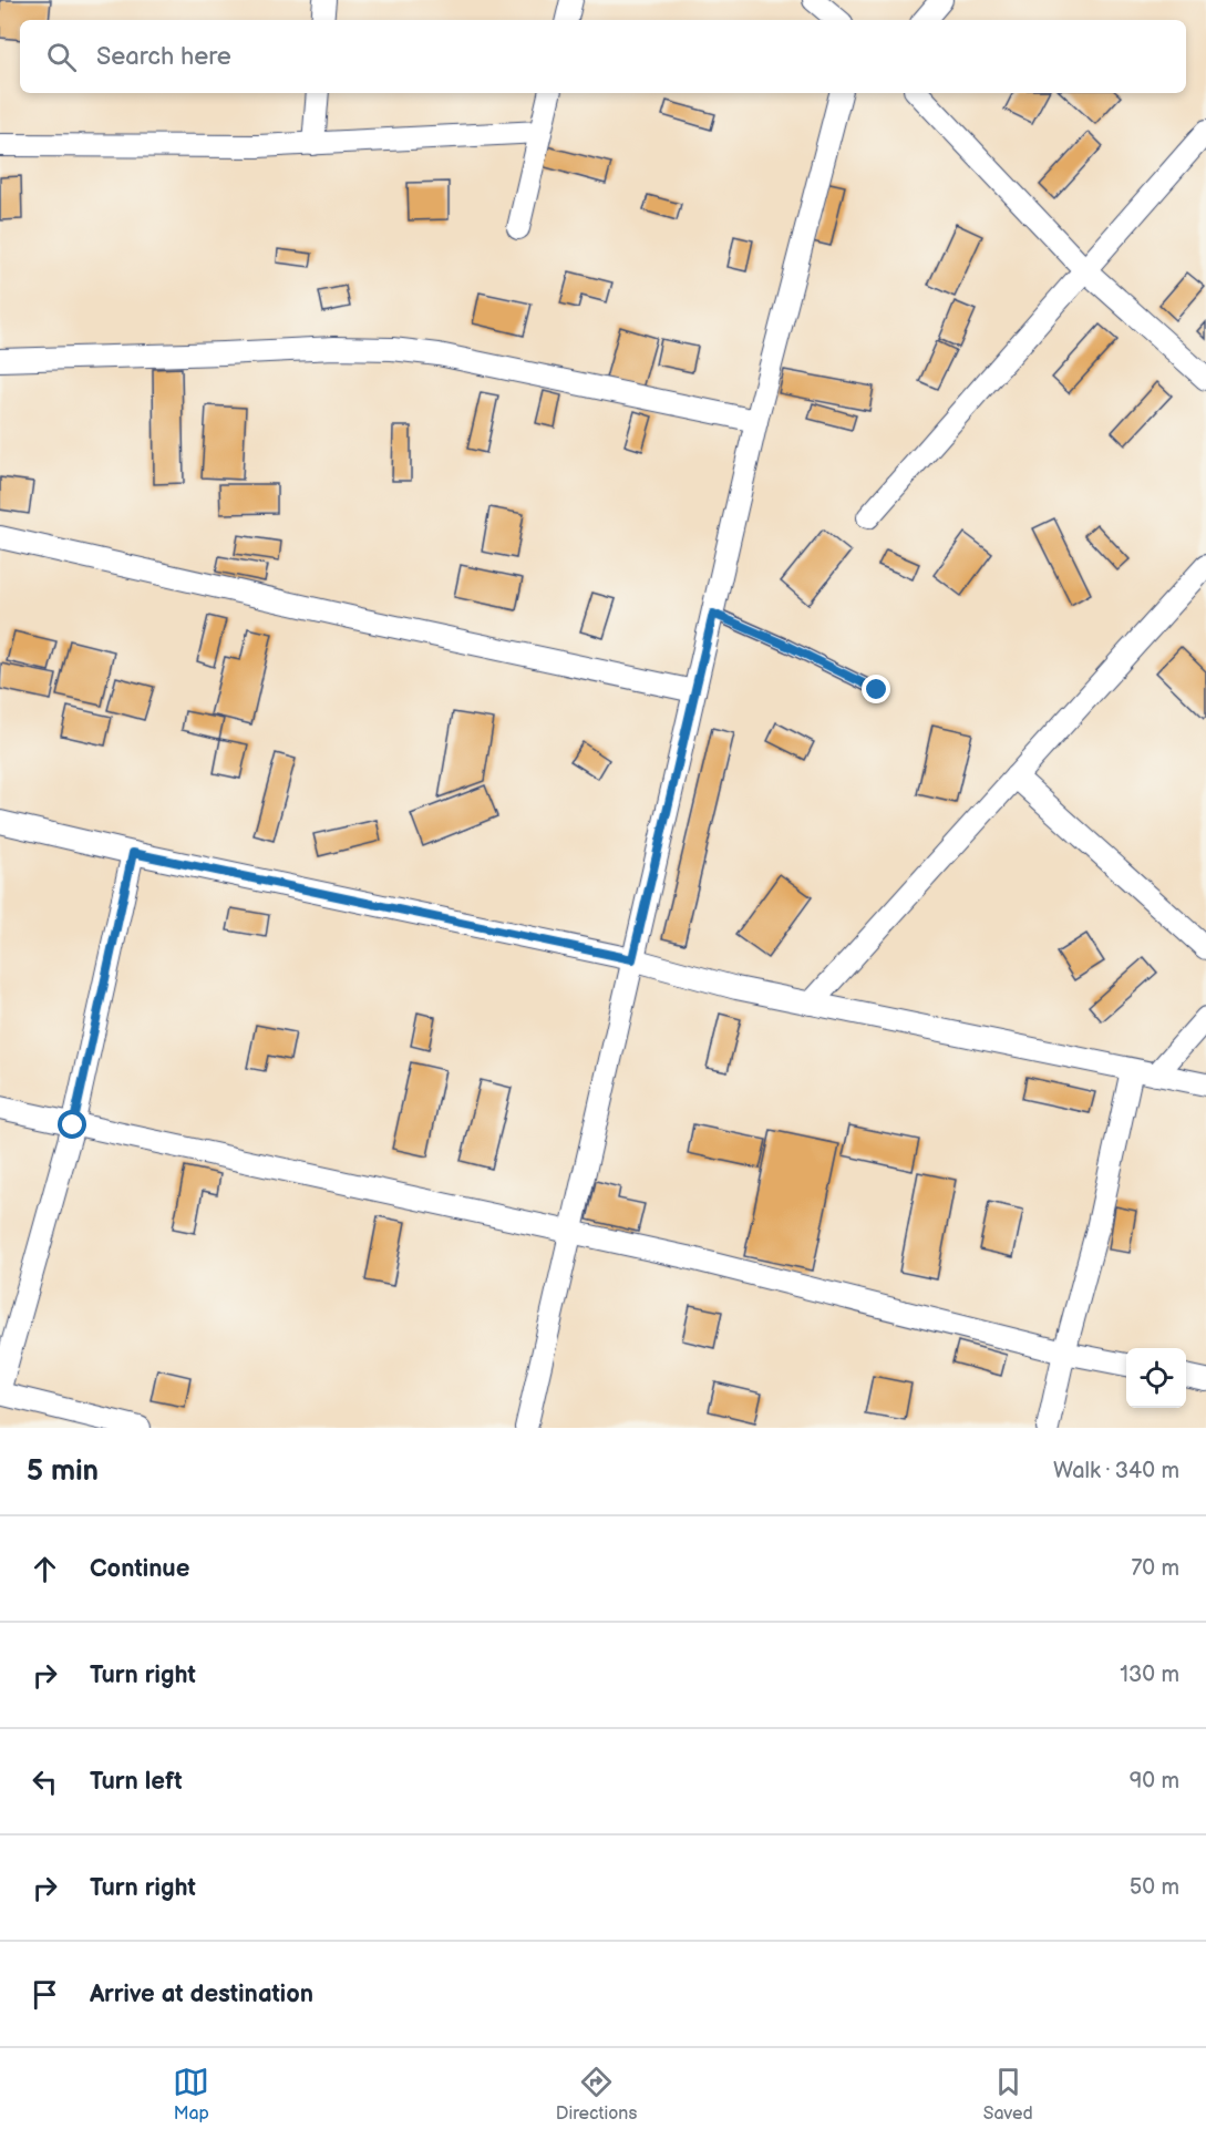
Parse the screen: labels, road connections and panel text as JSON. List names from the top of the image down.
{
  "page": {
    "search": "Search here",
    "heading": ["5 min", "Walk · 340 m"],
    "list": [
      ["Continue", "70 m"],
      ["Turn right", "130 m"],
      ["Turn left", "90 m"],
      ["Turn right", "50 m"],
      "Arrive at destination"
    ],
    "nav": ["Map", "Directions", "Saved"]
  }
}
